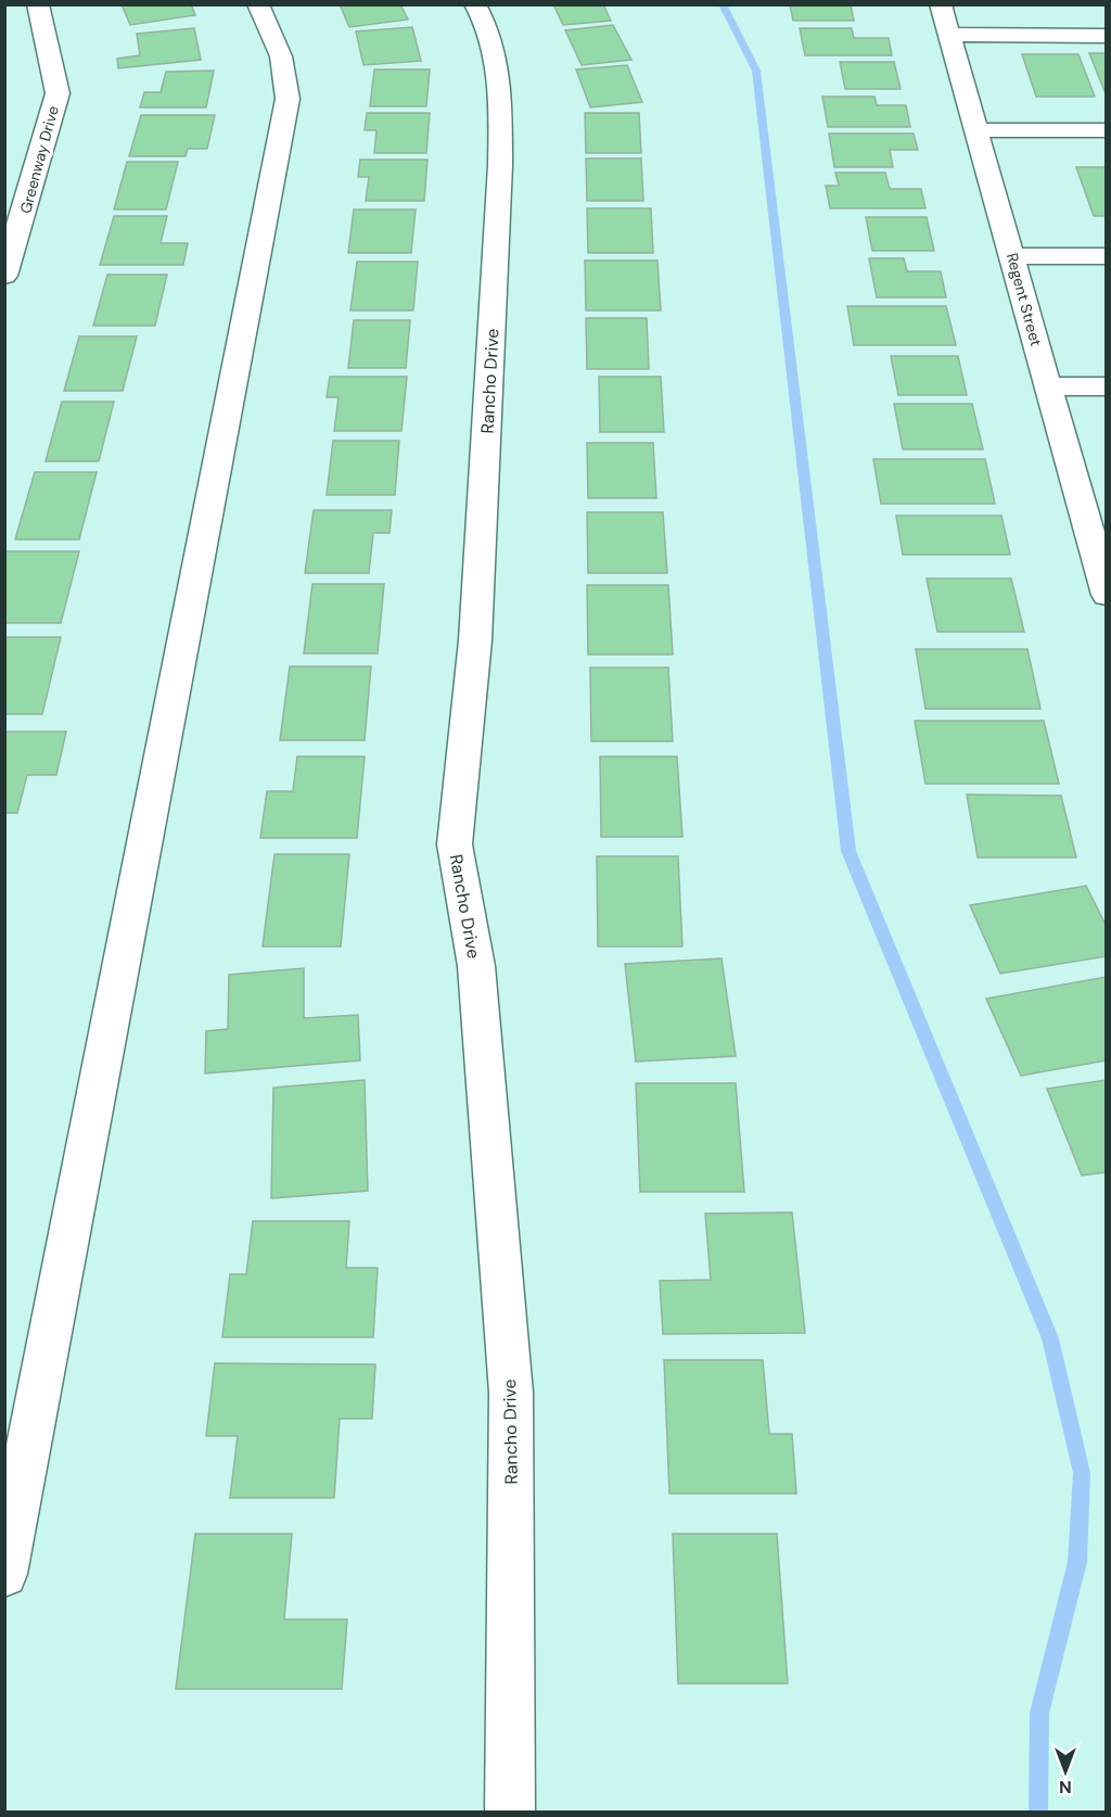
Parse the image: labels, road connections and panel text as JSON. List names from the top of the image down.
{
  "streets": {
    "street": ["Greenway Drive", "Regent Street", "Rancho Drive"]
  },
  "north": "bottom"
}
